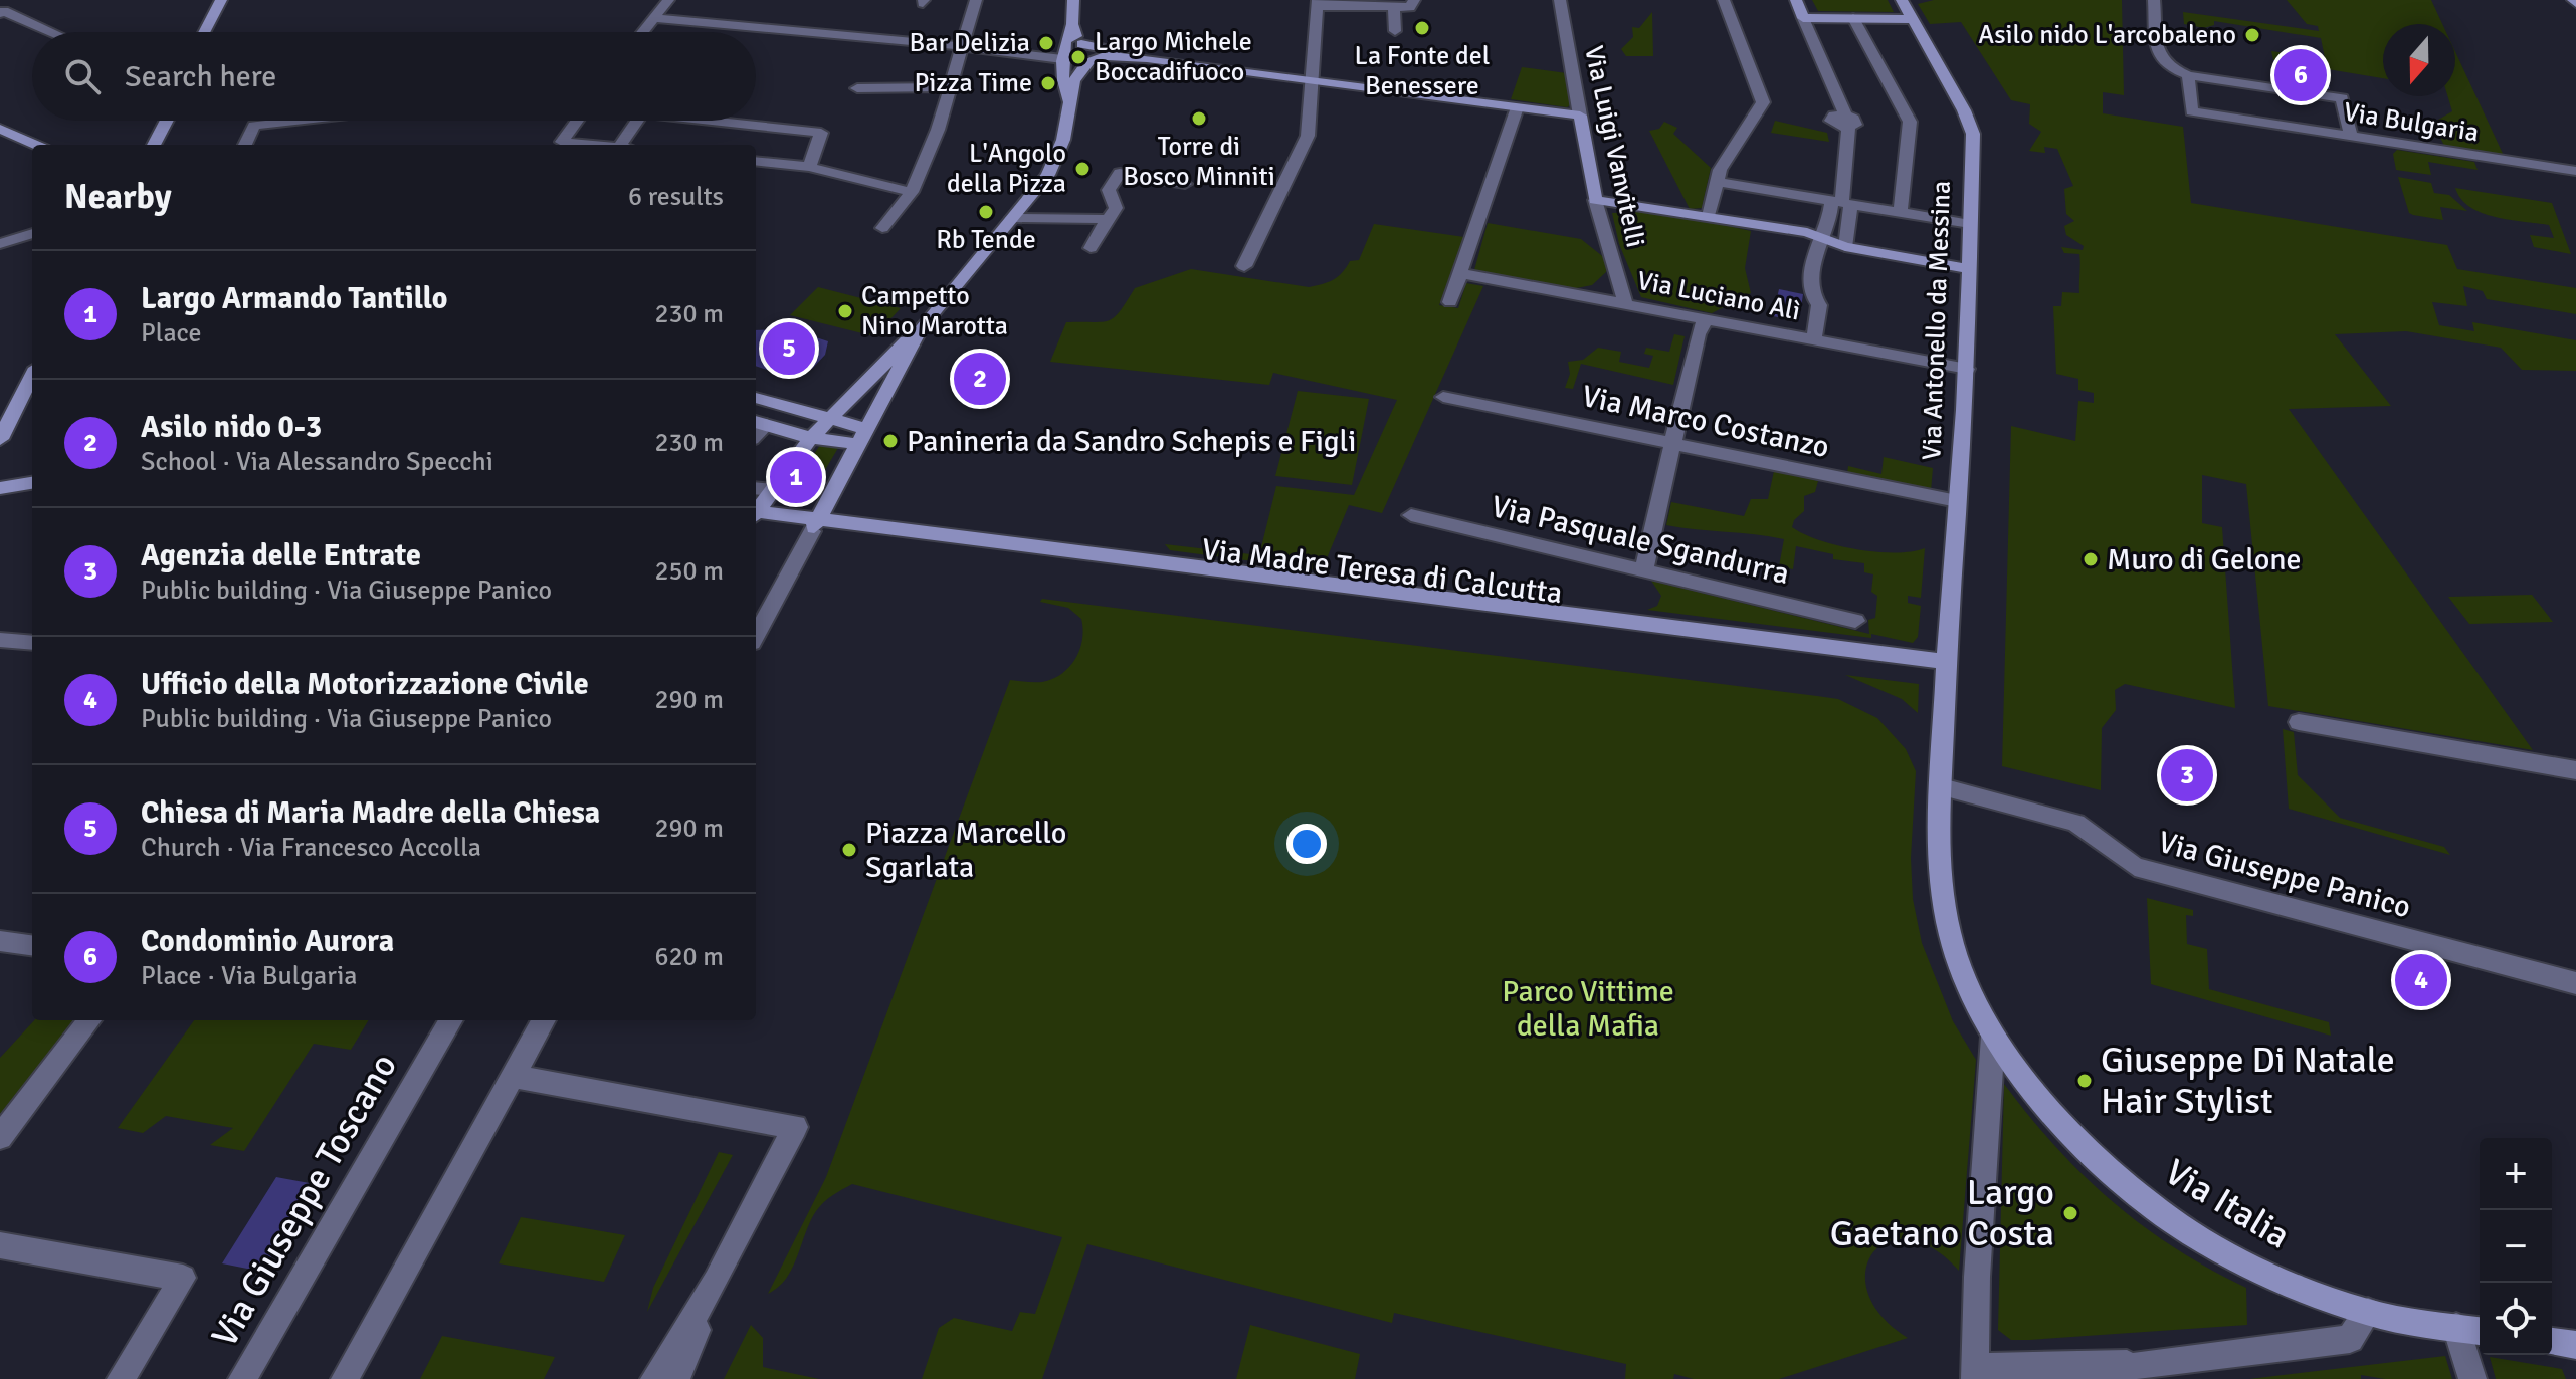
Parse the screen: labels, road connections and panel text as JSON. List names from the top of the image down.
{
  "streets": {
    "street": [
      "Via Bulgaria",
      "Via Luigi Vanvitelli",
      "Via Luciano Alì",
      "Via Antonello da Messina",
      "Via Marco Costanzo",
      "Via Pasquale Sgandurra",
      "Via Madre Teresa di Calcutta",
      "Via Giuseppe Panico",
      "Via Giuseppe Toscano",
      "Via Italia"
    ]
  },
  "crossings": [
    ["Via Luigi Vanvitelli", "Via Luciano Alì"],
    ["Via Luciano Alì", "Via Antonello da Messina"],
    ["Via Antonello da Messina", "Via Marco Costanzo"],
    ["Via Antonello da Messina", "Via Madre Teresa di Calcutta"],
    ["Via Antonello da Messina", "Via Giuseppe Panico"],
    ["Via Antonello da Messina", "Via Italia"]
  ],
  "parks": ["Parco Vittime della Mafia"],
  "places": [
    "La Fonte del Benessere",
    "Asilo nido L'arcobaleno",
    "Bar Delizia",
    "Largo Michele Boccadifuoco",
    "Pizza Time",
    "Torre di Bosco Minniti",
    "L'Angolo della Pizza",
    "Rb Tende",
    "Campetto Nino Marotta",
    "Panineria da Sandro Schepis e Figli",
    "Muro di Gelone",
    "Piazza Marcello Sgarlata",
    "Giuseppe Di Natale Hair Stylist",
    "Largo Gaetano Costa"
  ],
  "north": "bottom",
  "page": {
    "search": "Search here",
    "pins": [
      "6",
      "5",
      "2",
      "1",
      "3",
      "4"
    ],
    "heading": ["Nearby", "6 results"],
    "list": [
      {
        "mark": "1",
        "name": "Largo Armando Tantillo",
        "note": "Place",
        "value": "230 m"
      },
      {
        "mark": "2",
        "name": "Asilo nido 0-3",
        "note": "School · Via Alessandro Specchi",
        "value": "230 m"
      },
      {
        "mark": "3",
        "name": "Agenzia delle Entrate",
        "note": "Public building · Via Giuseppe Panico",
        "value": "250 m"
      },
      {
        "mark": "4",
        "name": "Ufficio della Motorizzazione Civile",
        "note": "Public building · Via Giuseppe Panico",
        "value": "290 m"
      },
      {
        "mark": "5",
        "name": "Chiesa di Maria Madre della Chiesa",
        "note": "Church · Via Francesco Accolla",
        "value": "290 m"
      },
      {
        "mark": "6",
        "name": "Condominio Aurora",
        "note": "Place · Via Bulgaria",
        "value": "620 m"
      }
    ],
    "map_buttons": ["+", "−"]
  }
}
